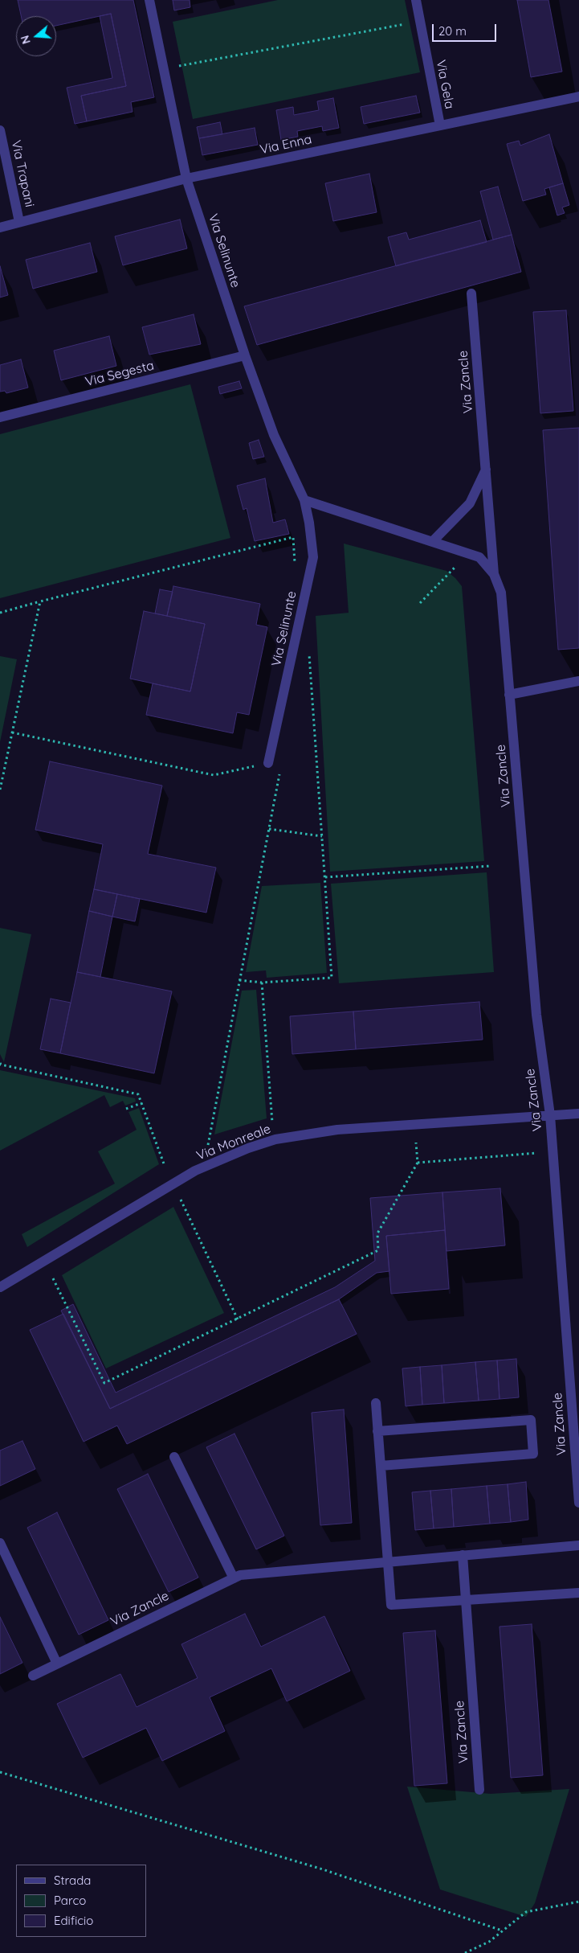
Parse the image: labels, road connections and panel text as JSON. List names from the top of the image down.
{
  "streets": {
    "street": [
      "Via Gela",
      "Via Enna",
      "Via Trapani",
      "Via Selinunte",
      "Via Segesta",
      "Via Zancle",
      "Via Monreale"
    ]
  },
  "crossings": [
    ["Via Gela", "Via Enna"],
    ["Via Enna", "Via Trapani"],
    ["Via Enna", "Via Selinunte"],
    ["Via Selinunte", "Via Segesta"],
    ["Via Zancle", "Via Monreale"]
  ],
  "legend": ["Strada", "Parco", "Edificio"],
  "scale_bar": "20 m",
  "north": "left"
}
